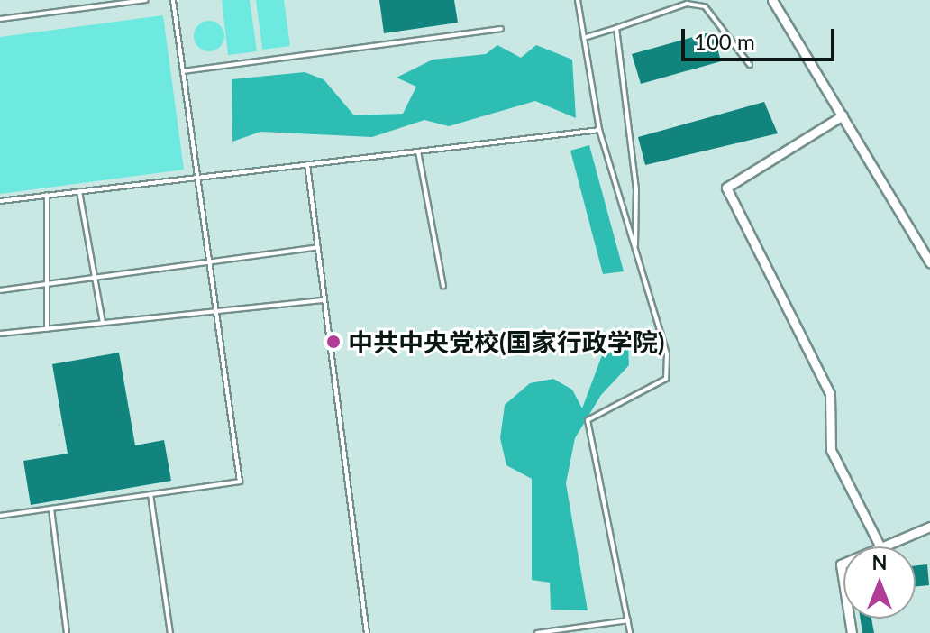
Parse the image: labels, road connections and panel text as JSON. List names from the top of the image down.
{
  "places": ["中共中央党校(国家行政学院)"],
  "scale_bar": "100 m",
  "north": "top"
}
